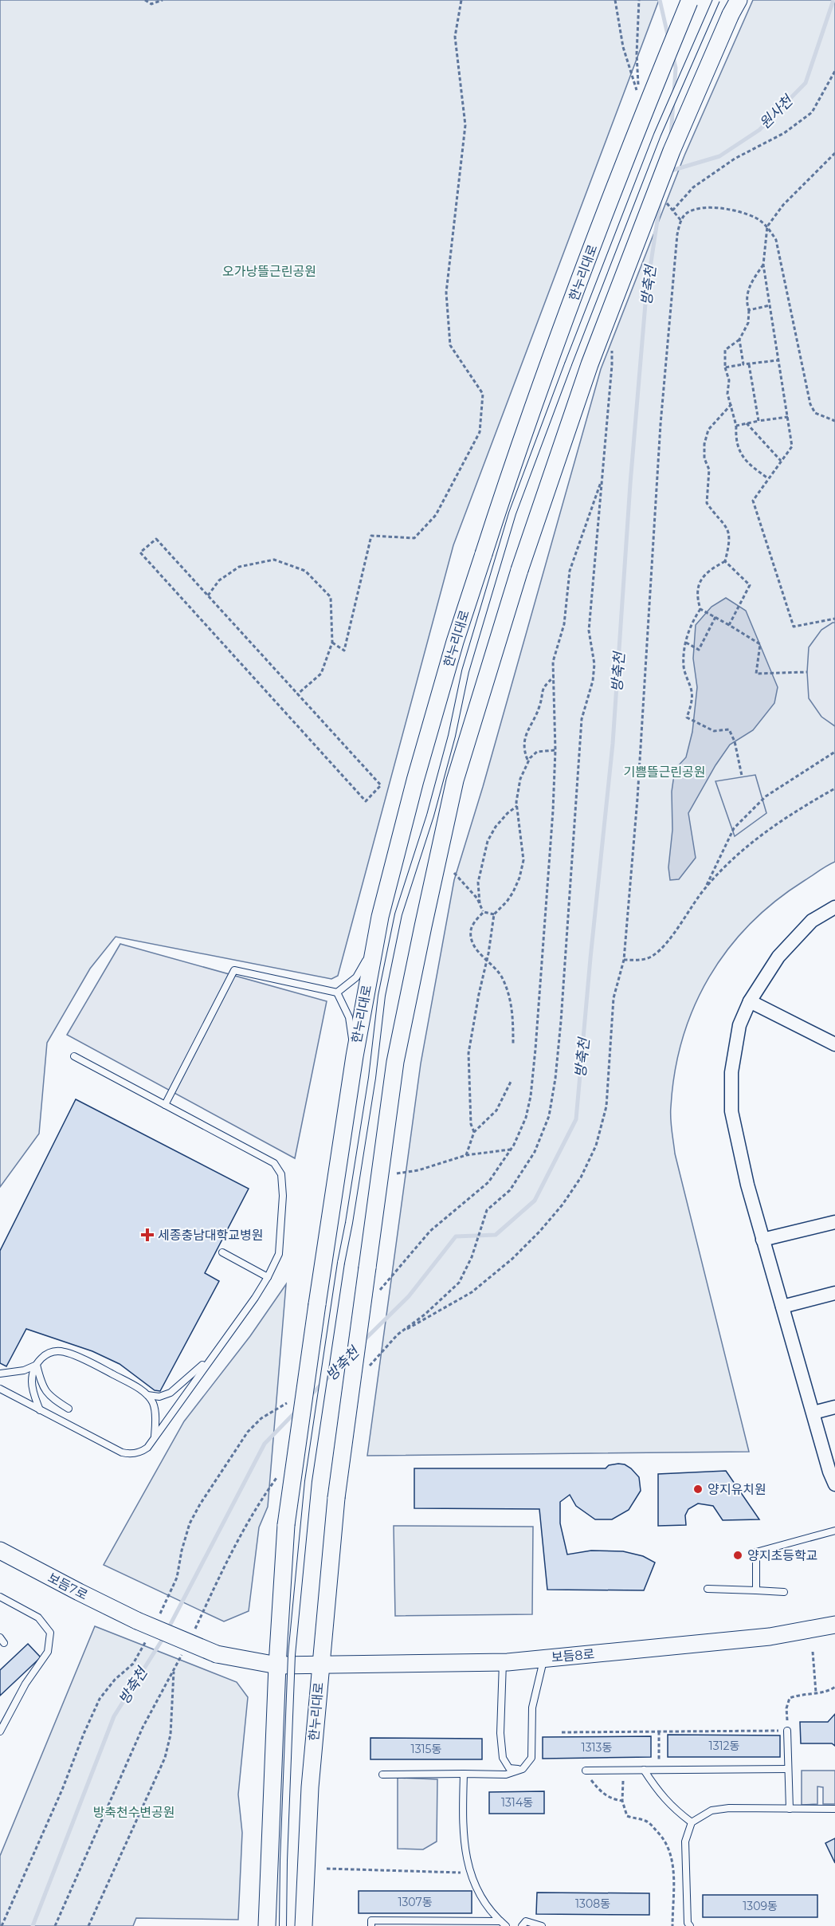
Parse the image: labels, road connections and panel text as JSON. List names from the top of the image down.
{
  "streets": {
    "street": ["한누리대로", "보듬7로", "보듬8로"]
  },
  "crossings": [
    ["한누리대로", "보듬7로"],
    ["한누리대로", "보듬8로"]
  ],
  "water": ["원사천", "방축천"],
  "parks": ["오가낭뜰근린공원", "기쁨뜰근린공원", "방축천수변공원"],
  "places": {
    "health": ["세종충남대학교병원"],
    "other": ["양지유치원", "양지초등학교"]
  },
  "house_numbers": [
    "1312동",
    "1313동",
    "1315동",
    "1314동",
    "1307동",
    "1308동",
    "1309동"
  ]
}
